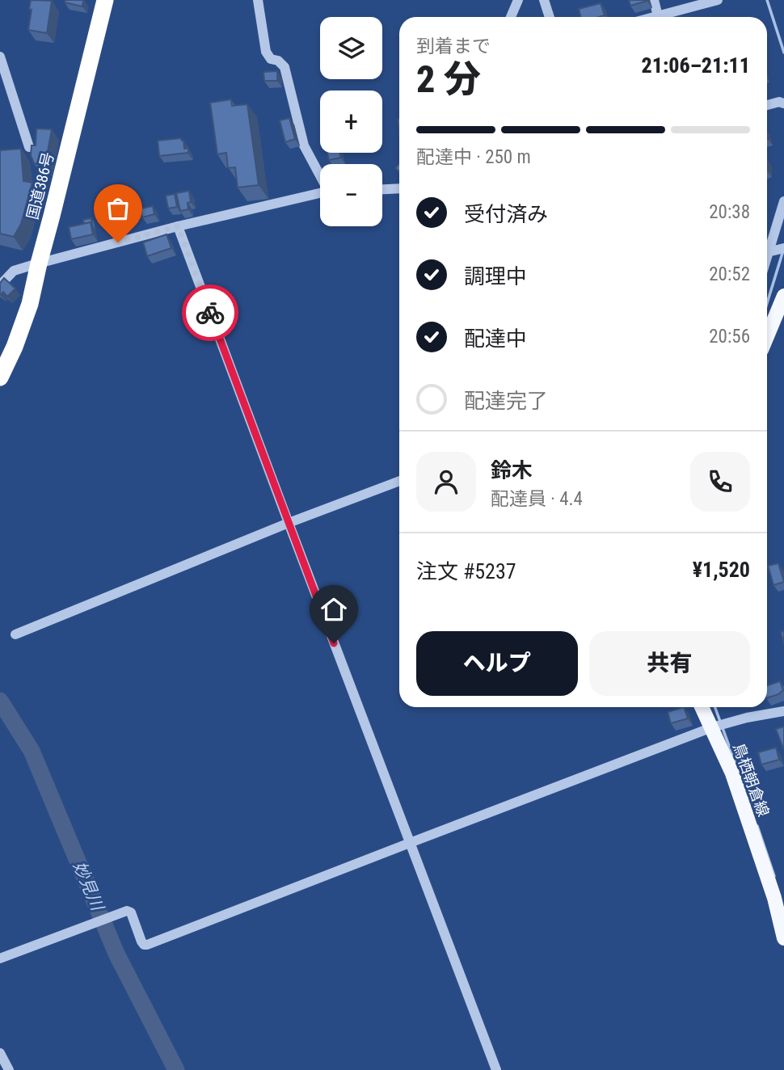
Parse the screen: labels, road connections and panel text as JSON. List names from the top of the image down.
{
  "streets": {
    "highway": ["国道386号"],
    "main road": ["鳥栖朝倉線"]
  },
  "water": ["妙見川"],
  "page": {
    "map_buttons": ["+", "−"],
    "heading": ["2 分", "到着まで", "21:06–21:11"],
    "panel": [
      "鈴木",
      "配達員 · 4.4",
      "注文 #5237",
      "¥1,520"
    ],
    "bar": "配達中 · 250 m",
    "list": [
      ["受付済み", "20:38"],
      ["調理中", "20:52"],
      ["配達中", "20:56"],
      "配達完了"
    ],
    "buttons": ["ヘルプ", "共有"]
  }
}
